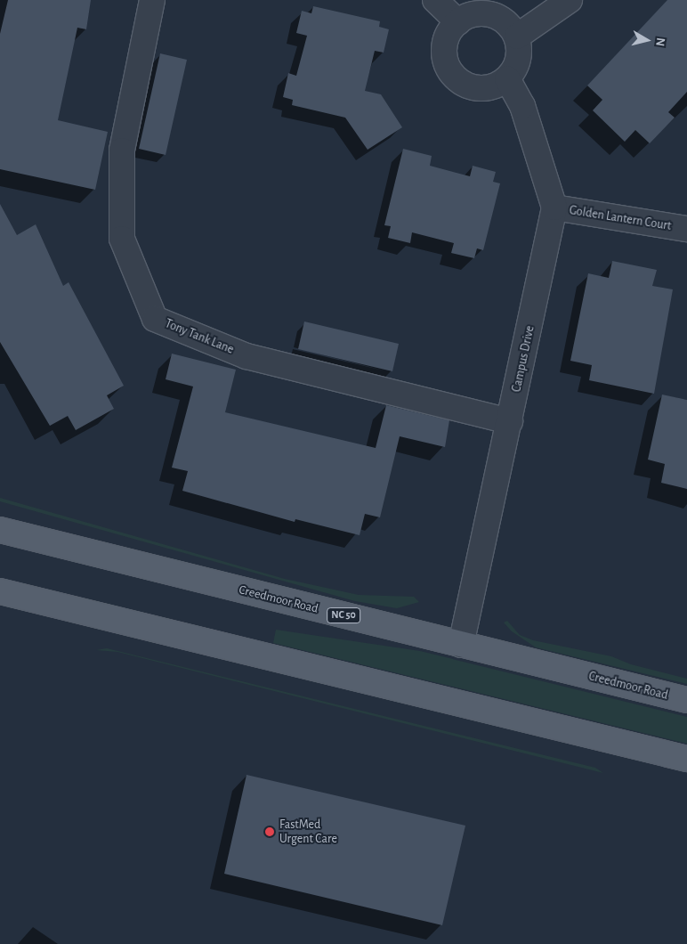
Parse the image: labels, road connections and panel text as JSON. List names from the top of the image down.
{
  "streets": {
    "main road": ["Creedmoor Road", "NC 50"],
    "street": ["Golden Lantern Court", "Tony Tank Lane", "Campus Drive"]
  },
  "crossings": [
    ["Golden Lantern Court", "Campus Drive"],
    ["Tony Tank Lane", "Campus Drive"],
    ["Campus Drive", "Creedmoor Road"]
  ],
  "places": ["FastMed Urgent Care"],
  "north": "right"
}
